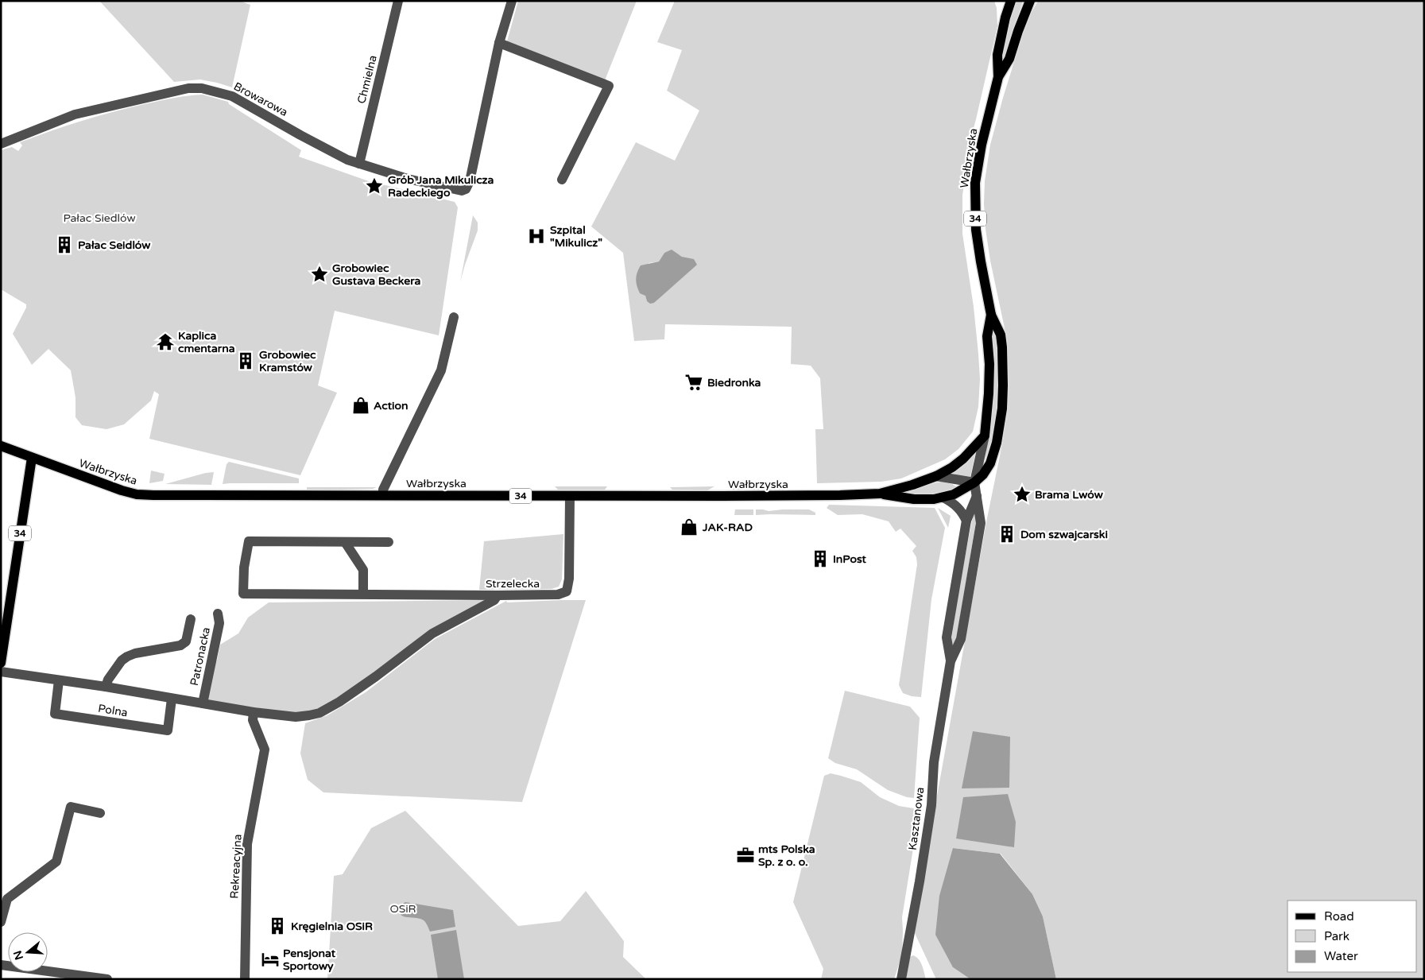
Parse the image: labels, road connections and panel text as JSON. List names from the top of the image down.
{
  "streets": {
    "main road": ["Wałbrzyska", "34"],
    "street": [
      "Chmielna",
      "Browarowa",
      "Strzelecka",
      "Patronacka",
      "Polna",
      "Kasztanowa",
      "Rekreacyjna"
    ]
  },
  "crossings": [
    ["Chmielna", "Browarowa"],
    ["Wałbrzyska", "34"],
    ["Wałbrzyska", "Strzelecka"],
    ["Wałbrzyska", "Kasztanowa"],
    ["Strzelecka", "Polna"],
    ["Patronacka", "Polna"],
    ["Polna", "Rekreacyjna"]
  ],
  "parks": ["Pałac Siedlów", "OSiR"],
  "places": {
    "place": ["Grób Jana Mikulicza Radeckiego", "Grobowiec Gustava Beckera", "Brama Lwów"],
    "hospital": ["Szpital \"Mikulicz\""],
    "building": [
      "Pałac Seidlów",
      "Grobowiec Kramstów",
      "Dom szwajcarski",
      "InPost",
      "Kręgielnia OSiR"
    ],
    "temple": ["Kaplica cmentarna"],
    "supermarket": ["Biedronka"],
    "shop": ["Action", "JAK-RAD"],
    "office": ["mts Polska Sp. z o. o."],
    "hotel": ["Pensjonat Sportowy"]
  },
  "legend": ["Road", "Park", "Water"],
  "north": "left"
}
